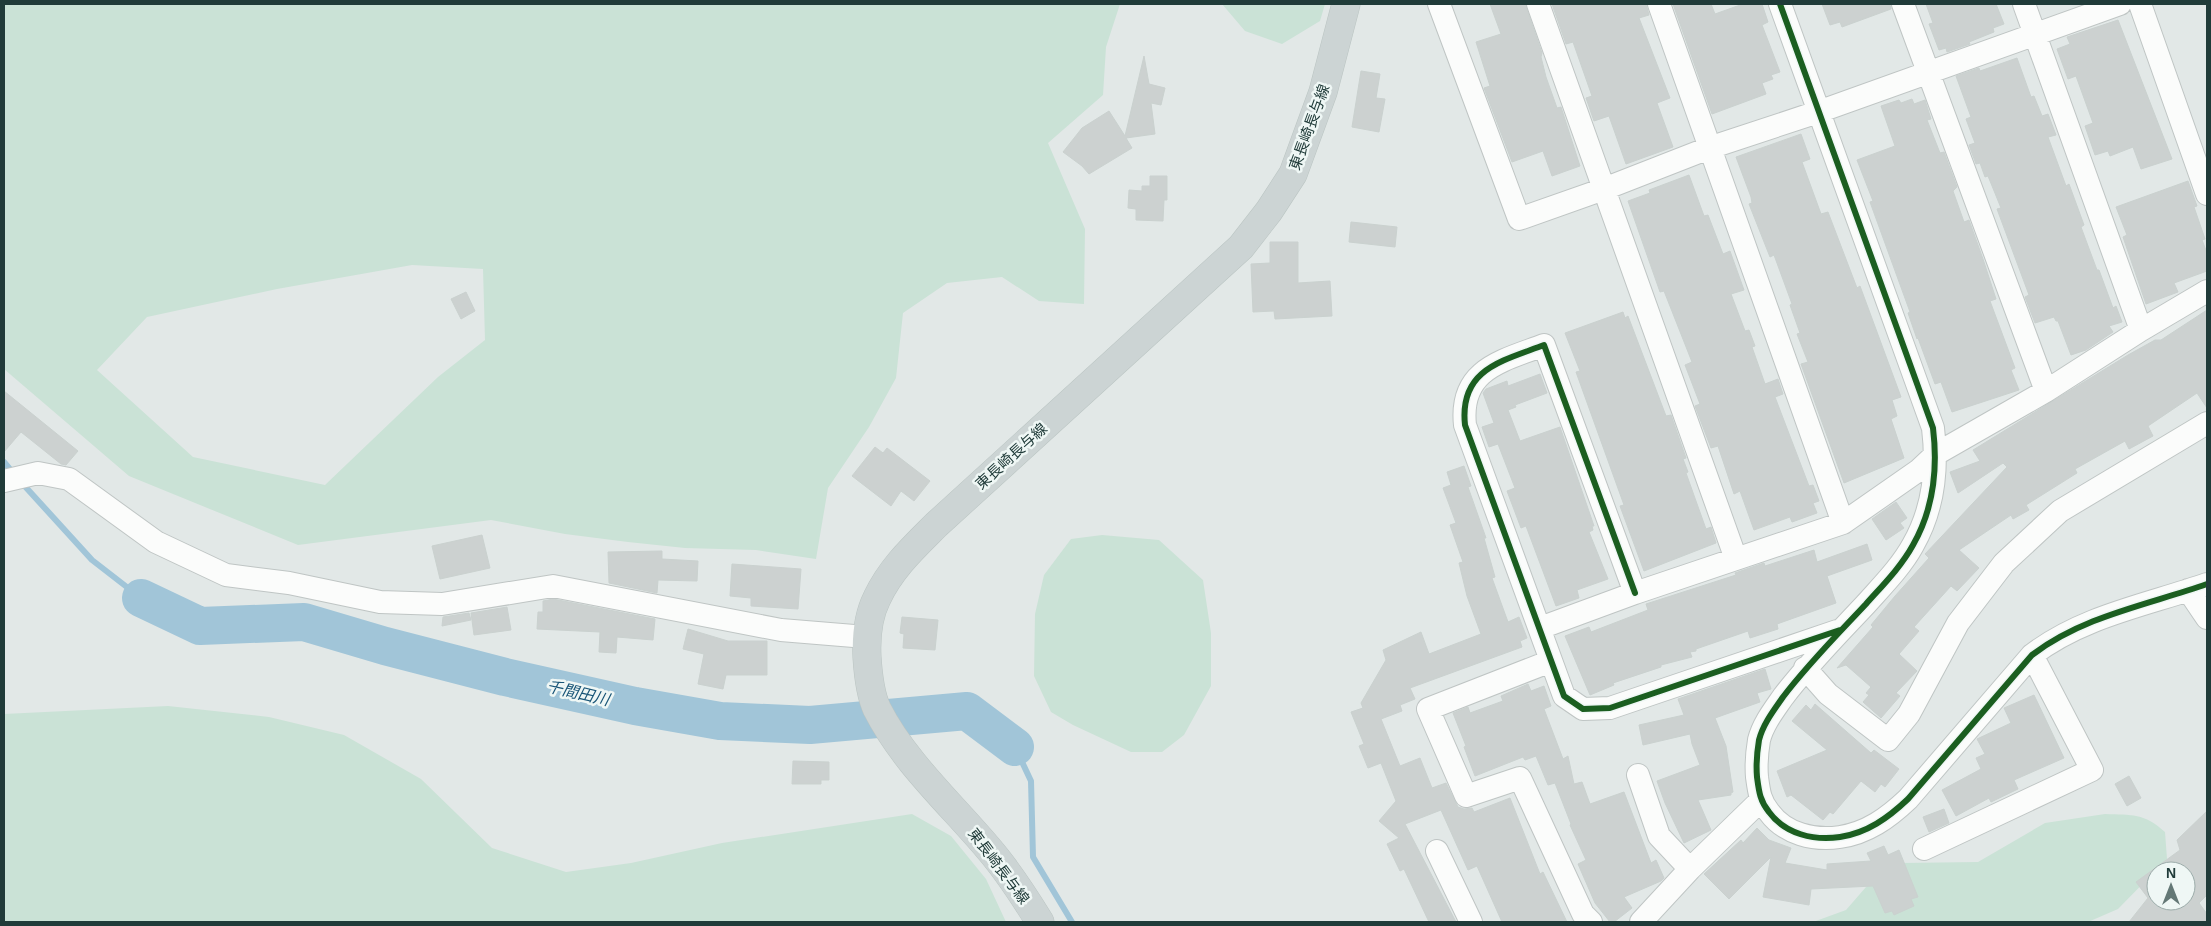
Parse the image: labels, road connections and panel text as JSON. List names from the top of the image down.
{
  "streets": {
    "main road": ["東長崎長与線"]
  },
  "water": ["千間田川"],
  "north": "top"
}
